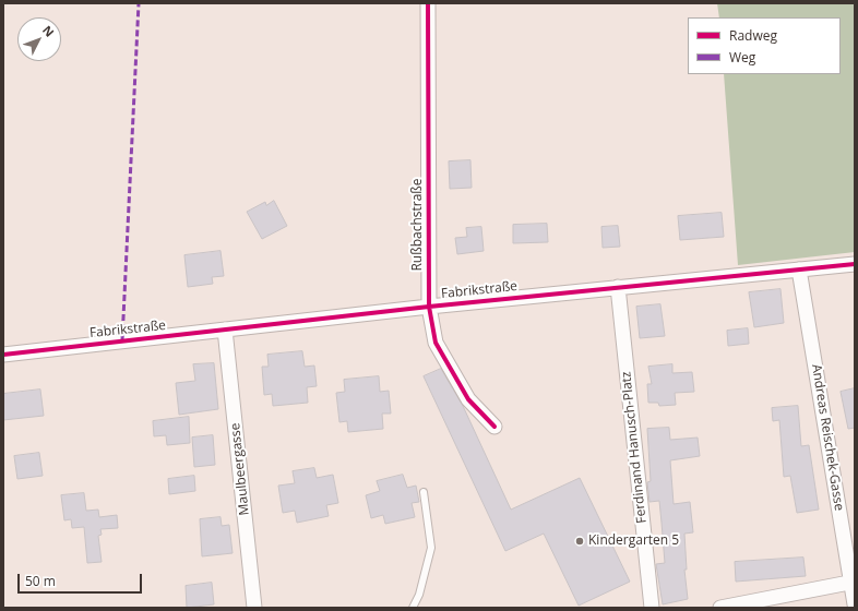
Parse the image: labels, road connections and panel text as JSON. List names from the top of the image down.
{
  "streets": {
    "street": [
      "Rußbachstraße",
      "Fabrikstraße",
      "Andreas Reischek-Gasse",
      "Ferdinand Hanusch-Platz",
      "Maulbeergasse"
    ]
  },
  "crossings": [
    ["Rußbachstraße", "Fabrikstraße"],
    ["Fabrikstraße", "Andreas Reischek-Gasse"],
    ["Fabrikstraße", "Ferdinand Hanusch-Platz"],
    ["Fabrikstraße", "Maulbeergasse"]
  ],
  "places": ["Kindergarten 5"],
  "legend": ["Radweg", "Weg"],
  "scale_bar": "50 m",
  "north": "top right"
}
